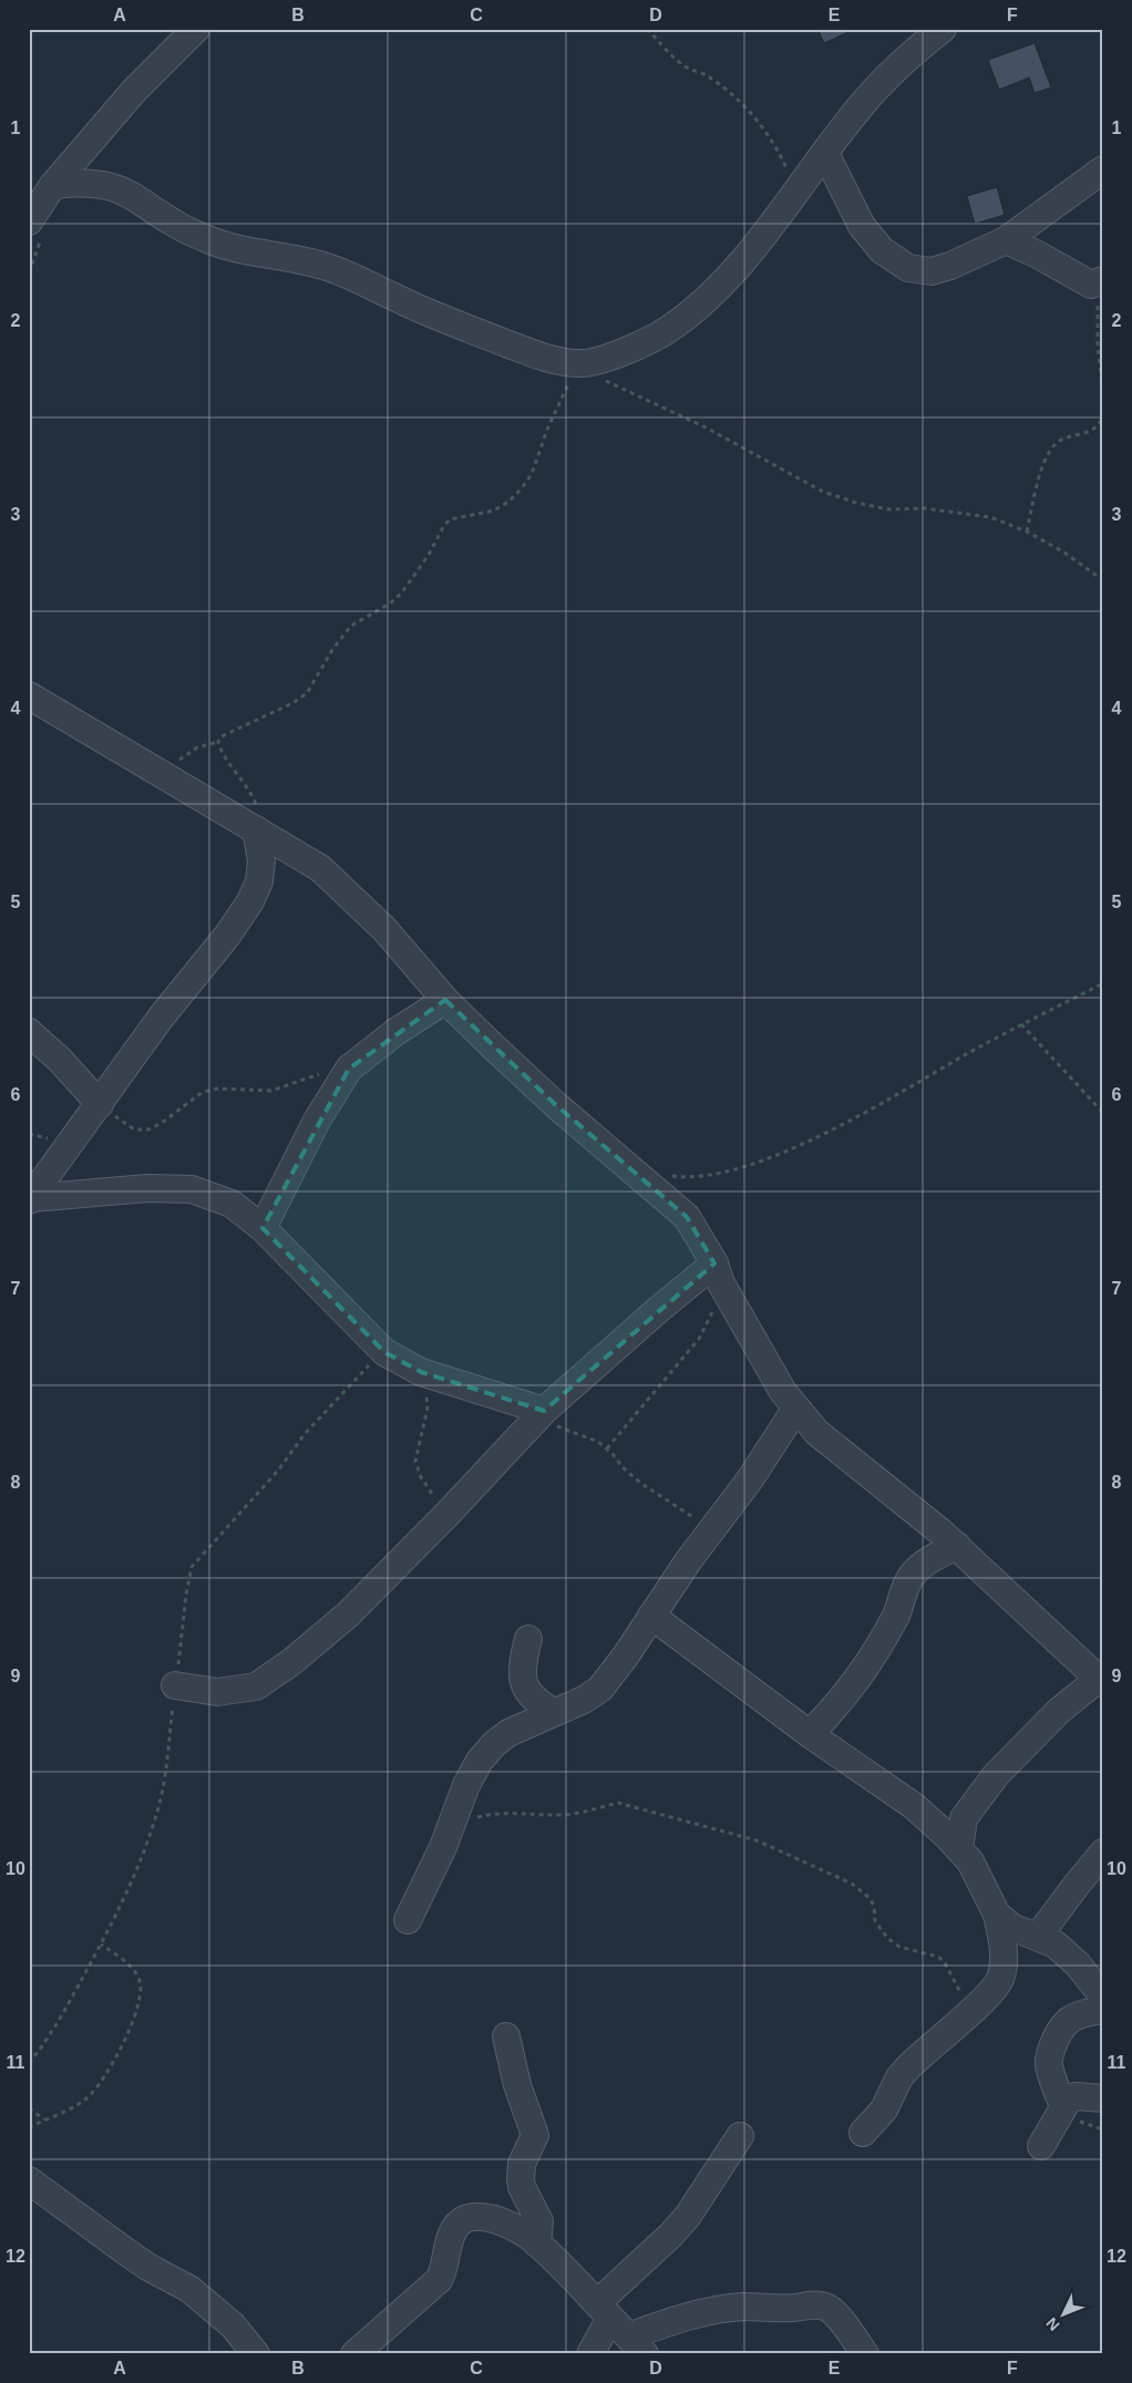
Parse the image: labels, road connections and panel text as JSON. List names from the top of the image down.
{
  "north": "bottom left",
  "grid": {
    "columns": [
      "A",
      "B",
      "C",
      "D",
      "E",
      "F"
    ],
    "rows": [
      "1",
      "2",
      "3",
      "4",
      "5",
      "6",
      "7",
      "8",
      "9",
      "10",
      "11",
      "12"
    ]
  }
}
